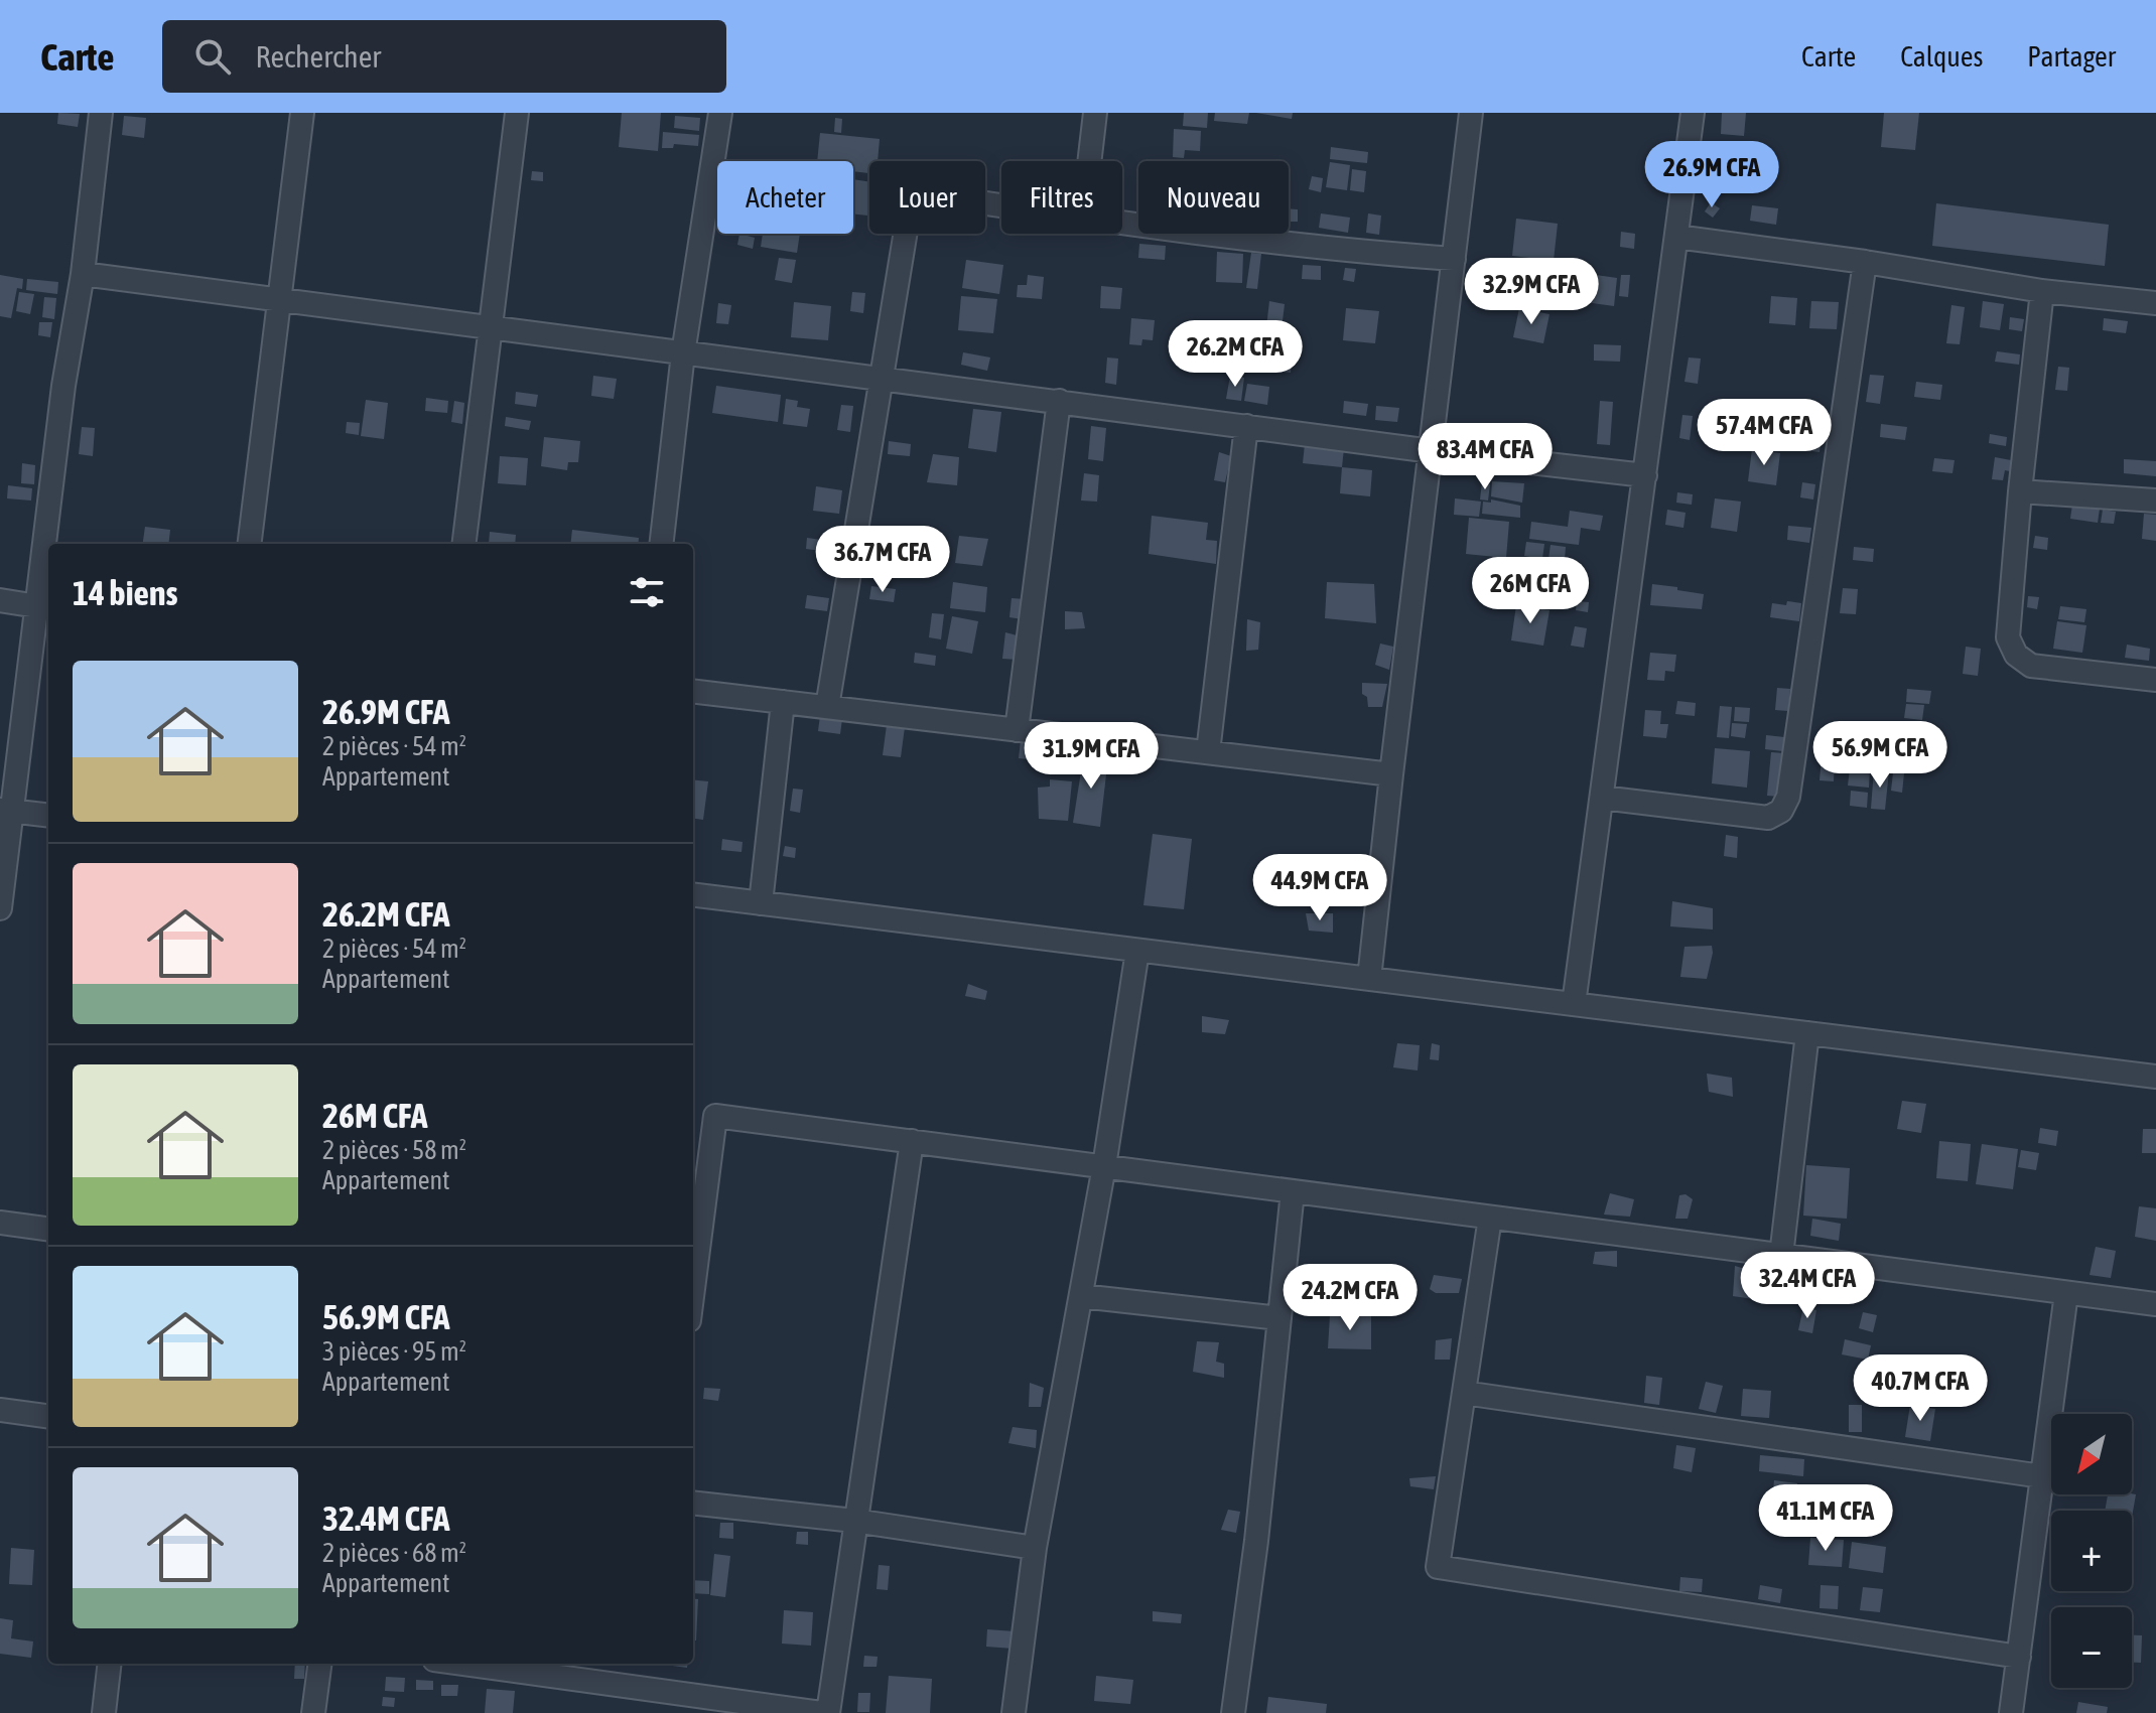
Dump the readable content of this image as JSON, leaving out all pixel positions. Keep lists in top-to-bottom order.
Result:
{
  "north": "bottom left",
  "page": {
    "header": "Carte",
    "search": "Rechercher",
    "nav": ["Carte", "Calques", "Partager"],
    "price": [
      "26.9M CFA",
      "32.9M CFA",
      "26.2M CFA",
      "57.4M CFA",
      "83.4M CFA",
      "36.7M CFA",
      "26M CFA",
      "56.9M CFA",
      "31.9M CFA",
      "44.9M CFA",
      "32.4M CFA",
      "24.2M CFA",
      "40.7M CFA",
      "41.1M CFA"
    ],
    "chip": [
      "Acheter",
      "Louer",
      "Filtres",
      "Nouveau"
    ],
    "heading": "14 biens",
    "list": [
      {
        "name": "26.9M CFA",
        "note": "2 pièces · 54 m² · Appartement"
      },
      {
        "name": "26.2M CFA",
        "note": "2 pièces · 54 m² · Appartement"
      },
      {
        "name": "26M CFA",
        "note": "2 pièces · 58 m² · Appartement"
      },
      {
        "name": "56.9M CFA",
        "note": "3 pièces · 95 m² · Appartement"
      },
      {
        "name": "32.4M CFA",
        "note": "2 pièces · 68 m² · Appartement"
      }
    ],
    "map_buttons": ["+", "−"]
  }
}
